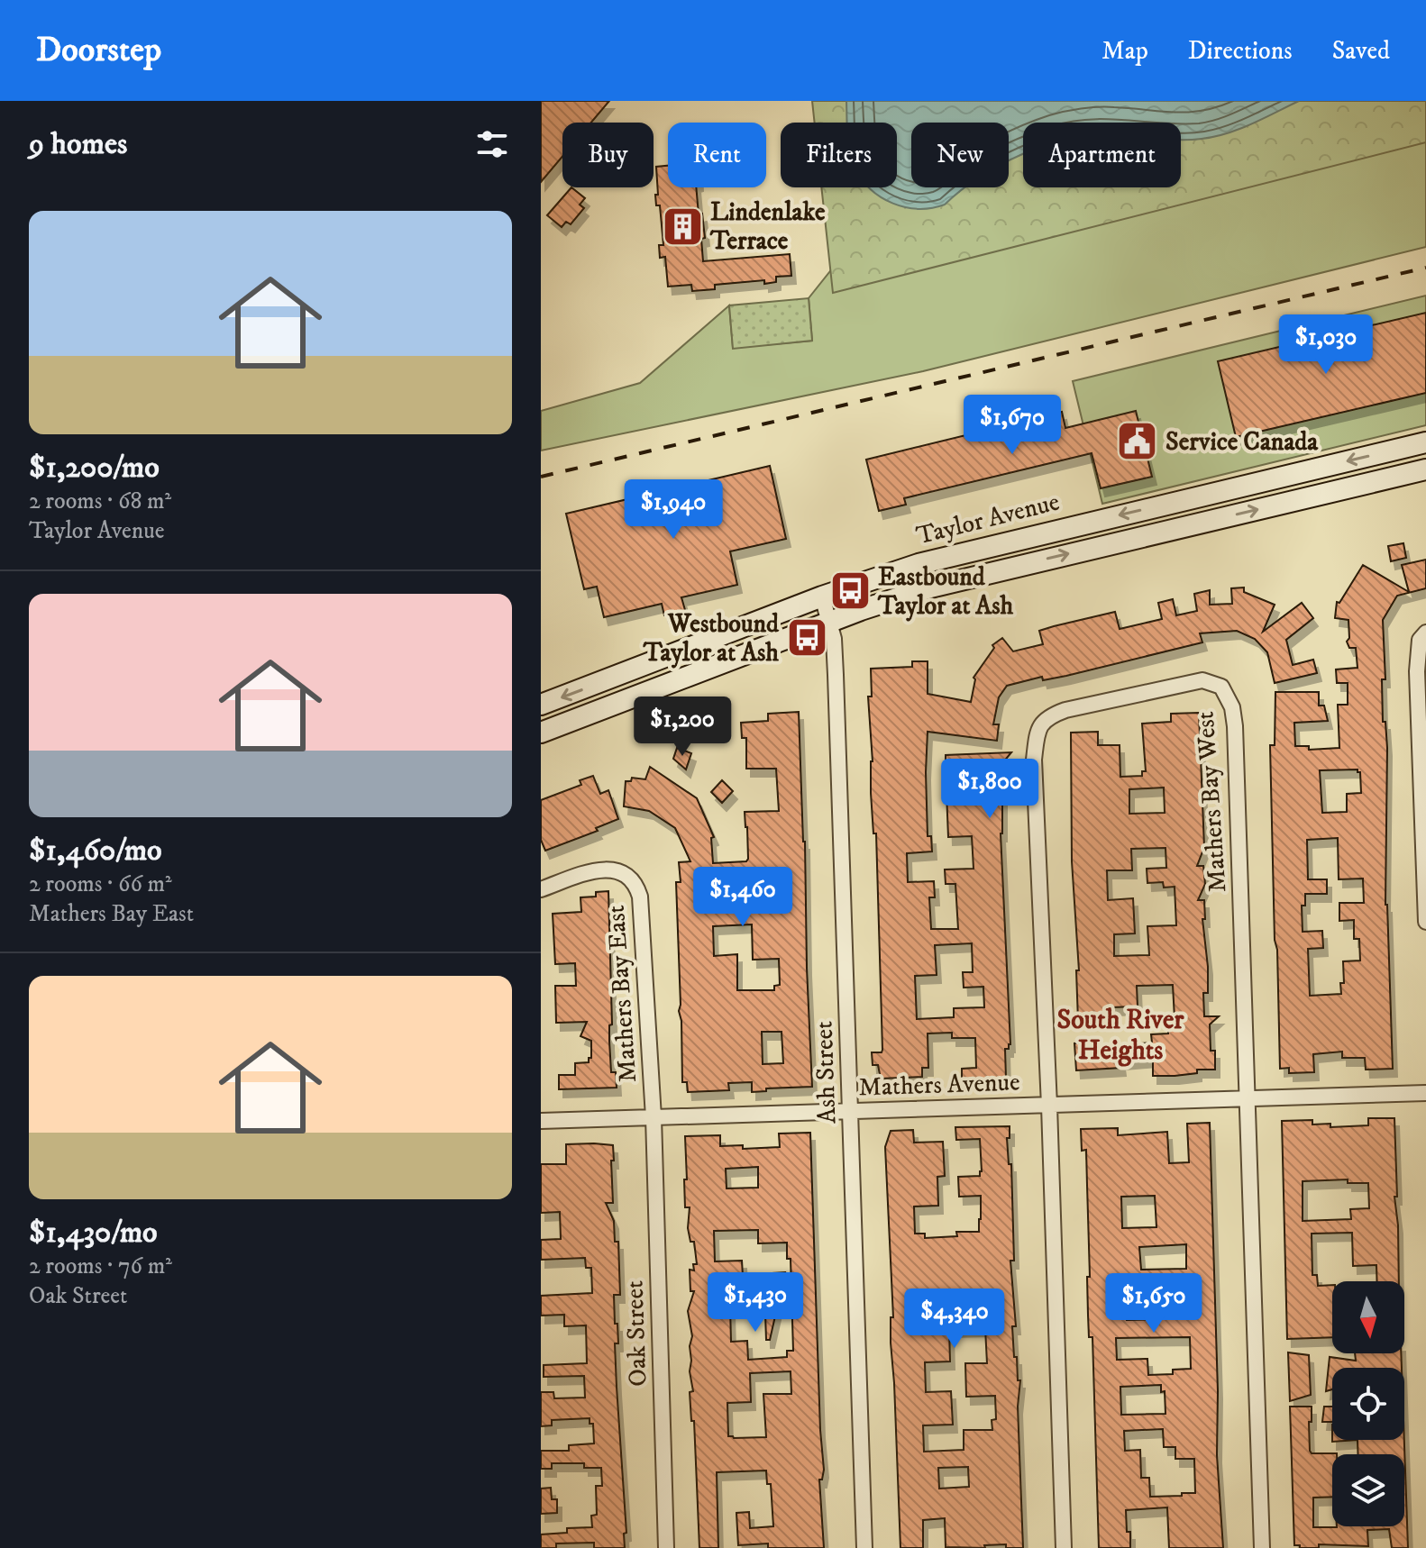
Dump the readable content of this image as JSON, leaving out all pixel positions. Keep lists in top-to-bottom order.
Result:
{
  "streets": {
    "main road": ["Taylor Avenue"],
    "street": [
      "Mathers Bay West",
      "Mathers Bay East",
      "Ash Street",
      "Mathers Avenue",
      "Oak Street"
    ]
  },
  "crossings": [
    ["Taylor Avenue", "Ash Street"],
    ["Mathers Bay West", "Mathers Avenue"],
    ["Mathers Bay East", "Mathers Avenue"],
    ["Mathers Bay East", "Oak Street"],
    ["Ash Street", "Mathers Avenue"],
    ["Mathers Avenue", "Oak Street"]
  ],
  "districts": ["South River Heights"],
  "places": {
    "building": ["Lindenlake Terrace"],
    "public building": ["Service Canada"],
    "bus stop": ["Eastbound Taylor at Ash", "Westbound Taylor at Ash"]
  },
  "north": "bottom",
  "page": {
    "header": "Doorstep",
    "nav": ["Map", "Directions", "Saved"],
    "heading": "9 homes",
    "chip": [
      "Buy",
      "Rent",
      "Filters",
      "New",
      "Apartment"
    ],
    "list": [
      {
        "name": "$1,200/mo",
        "note": "2 rooms · 68 m² · Taylor Avenue"
      },
      {
        "name": "$1,460/mo",
        "note": "2 rooms · 66 m² · Mathers Bay East"
      },
      {
        "name": "$1,430/mo",
        "note": "2 rooms · 76 m² · Oak Street"
      }
    ],
    "price": [
      "$1,030",
      "$1,670",
      "$1,940",
      "$1,200",
      "$1,800",
      "$1,460",
      "$1,430",
      "$1,650",
      "$4,340"
    ]
  }
}
